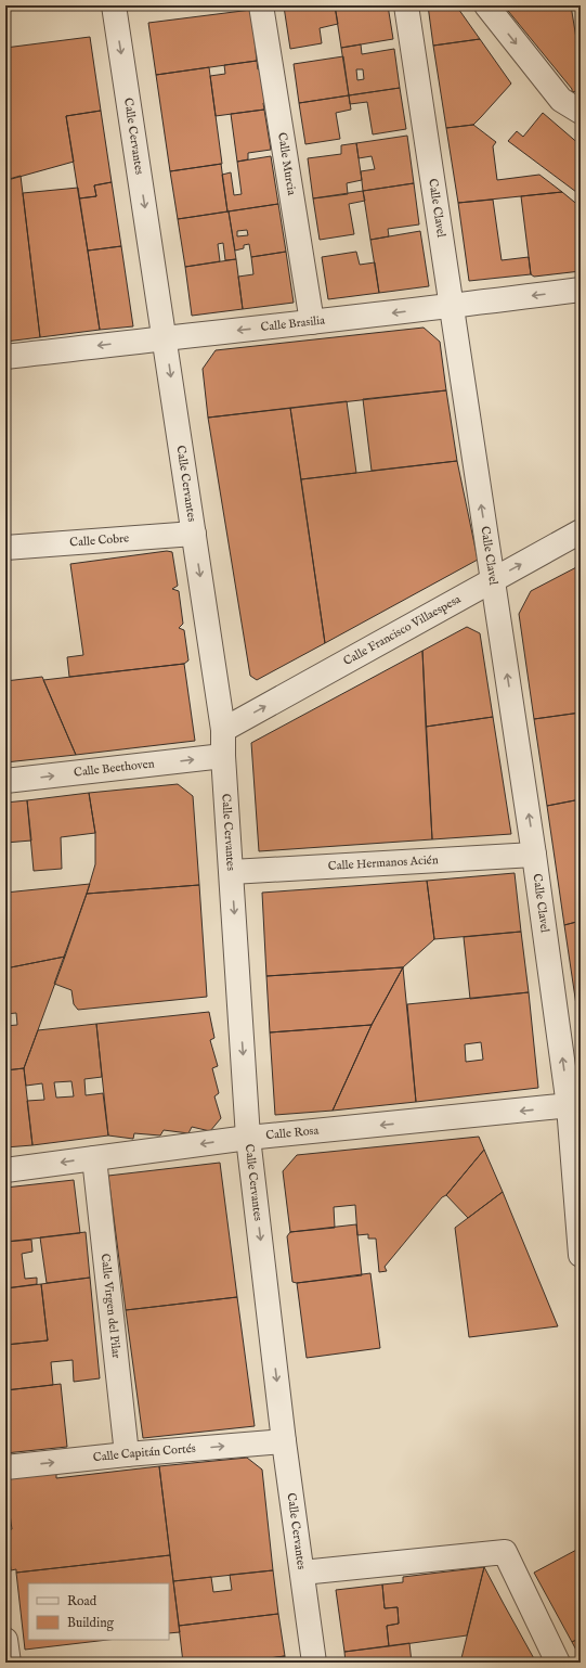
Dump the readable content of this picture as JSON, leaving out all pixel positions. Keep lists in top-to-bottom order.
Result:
{
  "streets": {
    "street": [
      "Calle Cervantes",
      "Calle Murcia",
      "Calle Clavel",
      "Calle Brasilia",
      "Calle Cobre",
      "Calle Francisco Villaespesa",
      "Calle Beethoven",
      "Calle Hermanos Acién",
      "Calle Rosa",
      "Calle Virgen del Pilar",
      "Calle Capitán Cortés"
    ]
  },
  "crossings": [
    ["Calle Cervantes", "Calle Brasilia"],
    ["Calle Cervantes", "Calle Cobre"],
    ["Calle Cervantes", "Calle Francisco Villaespesa"],
    ["Calle Cervantes", "Calle Beethoven"],
    ["Calle Cervantes", "Calle Hermanos Acién"],
    ["Calle Cervantes", "Calle Rosa"],
    ["Calle Cervantes", "Calle Capitán Cortés"],
    ["Calle Murcia", "Calle Brasilia"],
    ["Calle Clavel", "Calle Brasilia"],
    ["Calle Clavel", "Calle Francisco Villaespesa"],
    ["Calle Clavel", "Calle Hermanos Acién"],
    ["Calle Clavel", "Calle Rosa"],
    ["Calle Rosa", "Calle Virgen del Pilar"],
    ["Calle Virgen del Pilar", "Calle Capitán Cortés"]
  ],
  "one_way": [
    "Calle Cervantes",
    "Calle Clavel",
    "Calle Brasilia",
    "Calle Francisco Villaespesa",
    "Calle Beethoven",
    "Calle Rosa",
    "Calle Capitán Cortés"
  ],
  "legend": ["Road", "Building"]
}
